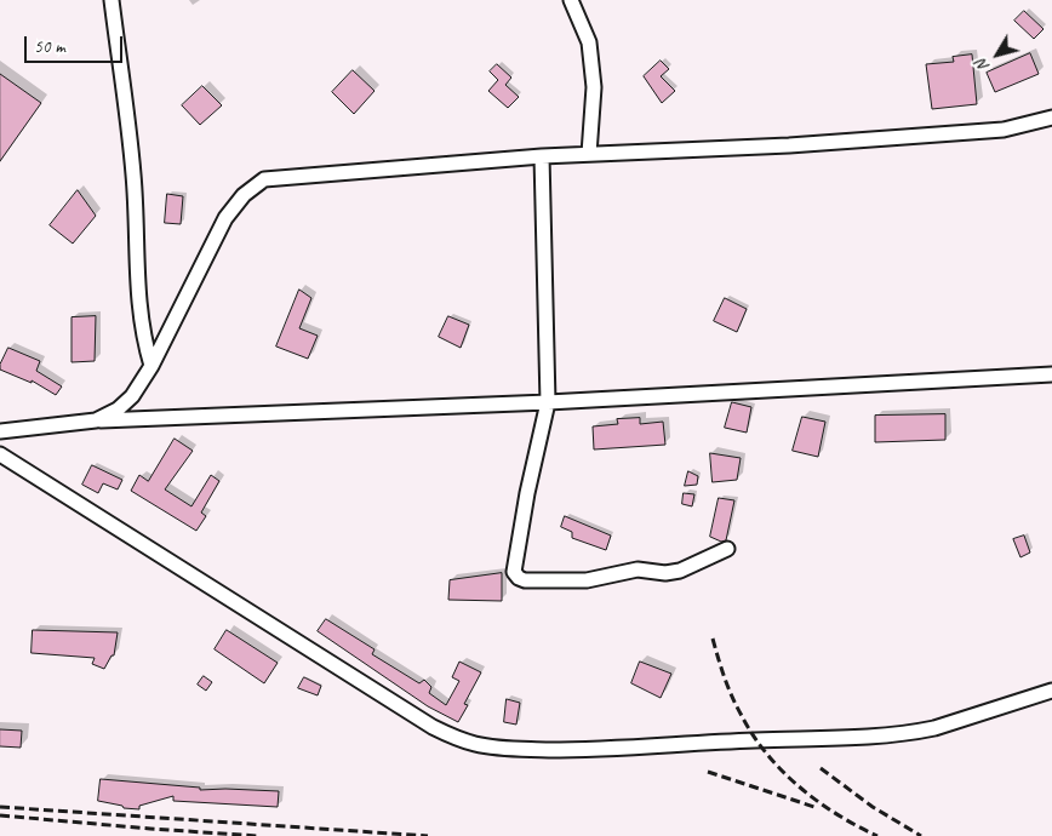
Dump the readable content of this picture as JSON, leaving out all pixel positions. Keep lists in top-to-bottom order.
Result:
{
  "scale_bar": "50 m",
  "north": "bottom left"
}
